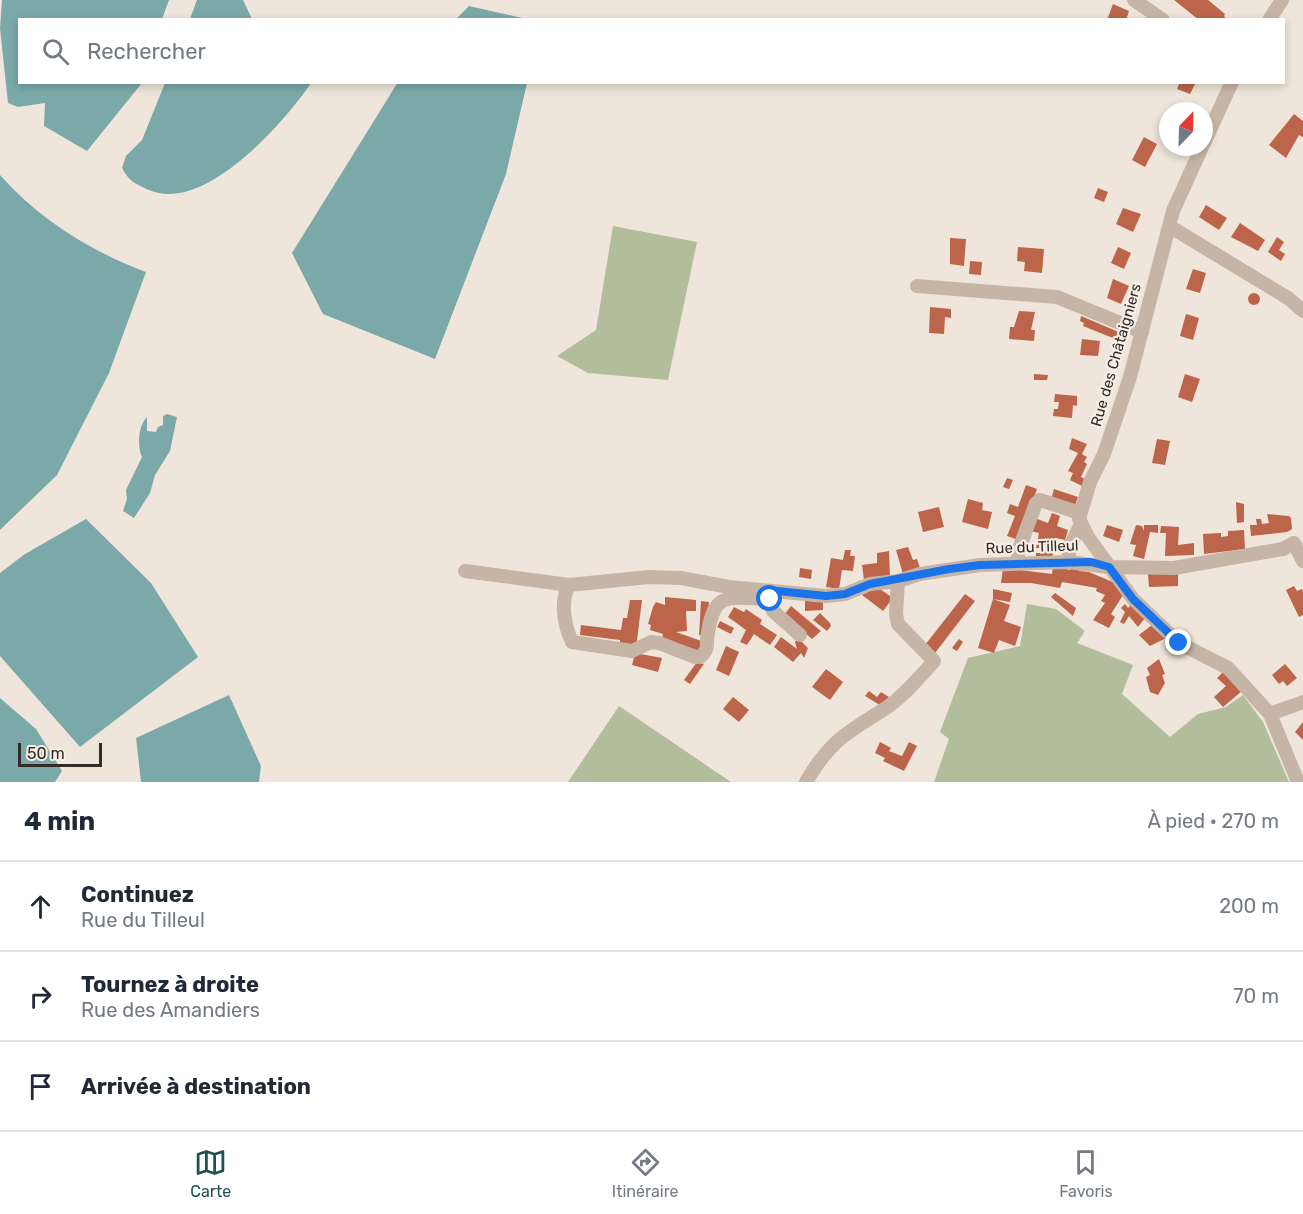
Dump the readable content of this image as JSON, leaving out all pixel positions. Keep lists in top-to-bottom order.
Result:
{
  "streets": {
    "street": ["Rue des Châtaigniers", "Rue du Tilleul"]
  },
  "crossings": [
    ["Rue des Châtaigniers", "Rue du Tilleul"]
  ],
  "scale_bar": "50 m",
  "north": "top right",
  "page": {
    "search": "Rechercher",
    "scale": "50 m",
    "heading": ["4 min", "À pied · 270 m"],
    "list": [
      ["Continuez", "Rue du Tilleul", "200 m"],
      ["Tournez à droite", "Rue des Amandiers", "70 m"],
      "Arrivée à destination"
    ],
    "nav": ["Carte", "Itinéraire", "Favoris"]
  }
}
